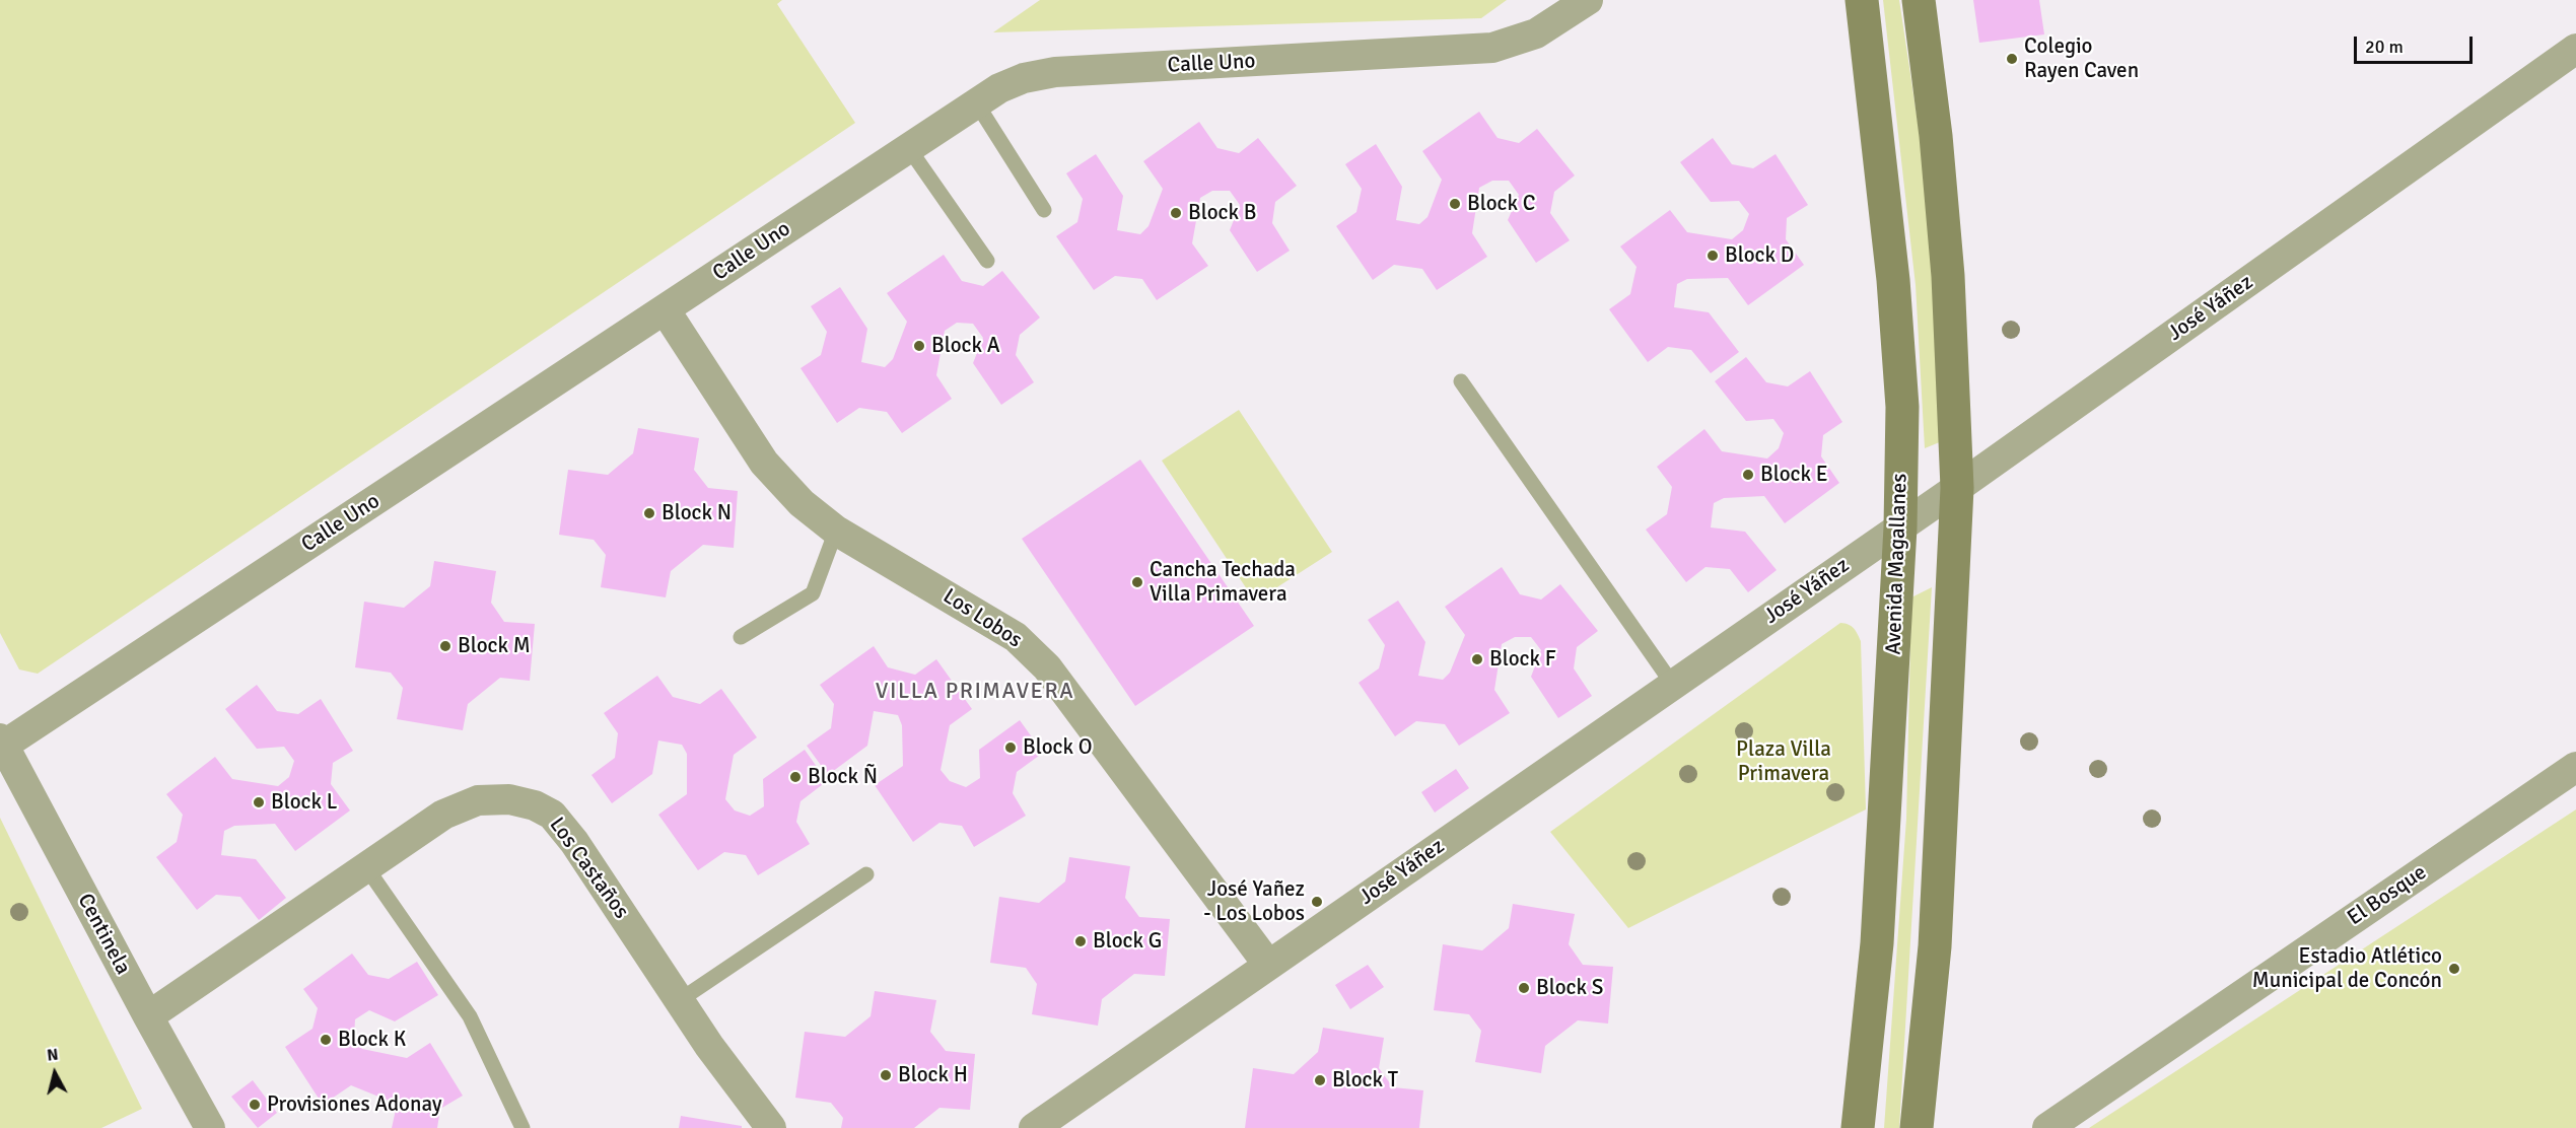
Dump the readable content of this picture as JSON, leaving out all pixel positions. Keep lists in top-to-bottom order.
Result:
{
  "streets": {
    "main road": ["Avenida Magallanes"],
    "street": [
      "Calle Uno",
      "José Yáñez",
      "Los Lobos",
      "Los Castaños",
      "El Bosque",
      "Centinela"
    ]
  },
  "crossings": [
    ["Calle Uno", "Los Lobos"],
    ["Calle Uno", "Centinela"],
    ["José Yáñez", "Avenida Magallanes"],
    ["José Yáñez", "Los Lobos"],
    ["Los Castaños", "Centinela"]
  ],
  "districts": ["VILLA PRIMAVERA"],
  "parks": ["Plaza Villa Primavera"],
  "places": [
    "Colegio Rayen Caven",
    "Block C",
    "Block B",
    "Block D",
    "Block A",
    "Block E",
    "Block N",
    "Cancha Techada Villa Primavera",
    "Block M",
    "Block F",
    "Block O",
    "Block Ñ",
    "Block L",
    "José Yañez - Los Lobos",
    "Block G",
    "Estadio Atlético Municipal de Concón",
    "Block S",
    "Block K",
    "Block H",
    "Block T",
    "Provisiones Adonay"
  ],
  "scale_bar": "20 m",
  "north": "top"
}
